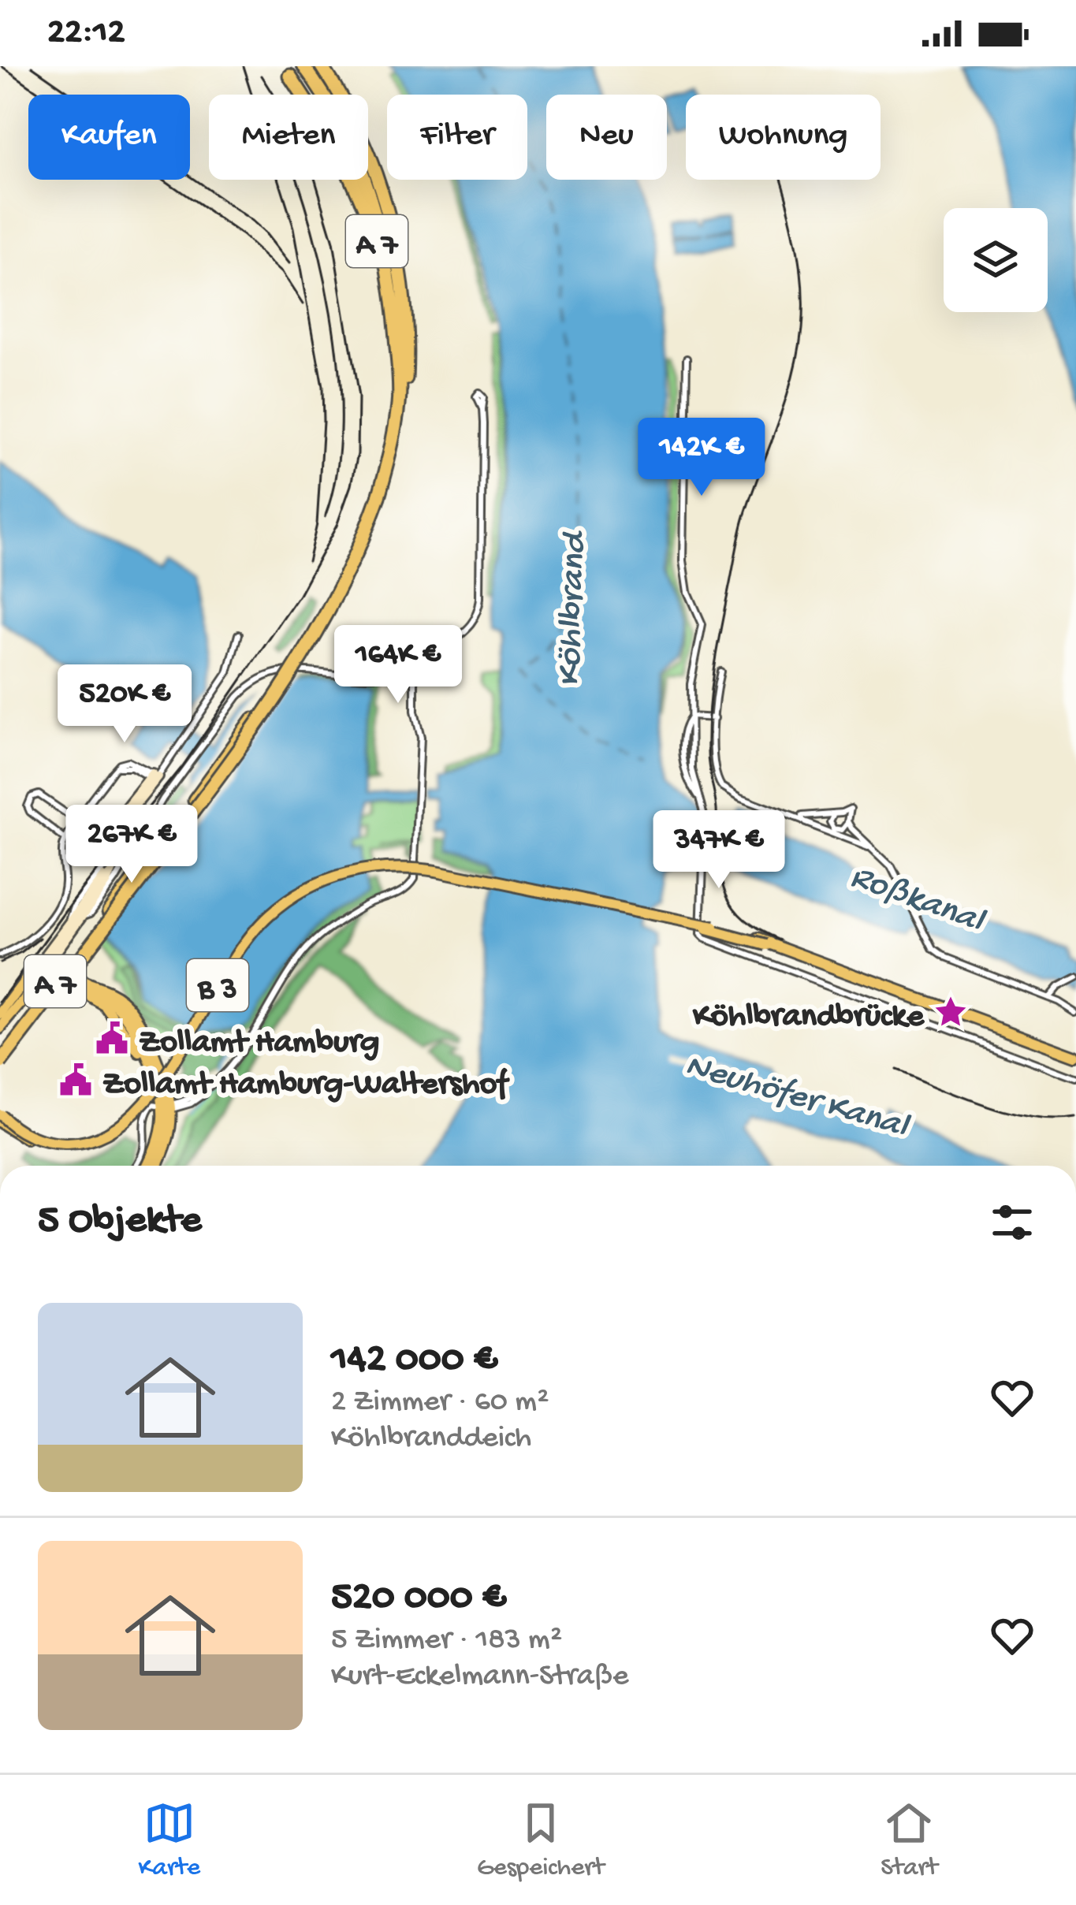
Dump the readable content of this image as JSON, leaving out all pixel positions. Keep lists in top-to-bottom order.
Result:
{
  "streets": {
    "highway": ["A 7"],
    "main road": ["B 3"]
  },
  "water": ["Köhlbrand", "Roßkanal", "Neuhöfer Kanal"],
  "places": {
    "place": ["Köhlbrandbrücke"],
    "public building": ["Zollamt Hamburg", "Zollamt Hamburg-Waltershof"]
  },
  "page": {
    "status": "22:12",
    "chip": [
      "Kaufen",
      "Mieten",
      "Filter",
      "Neu",
      "Wohnung"
    ],
    "price": [
      "142K €",
      "164K €",
      "520K €",
      "267K €",
      "347K €"
    ],
    "heading": "5 Objekte",
    "list": [
      {
        "name": "142 000 €",
        "note": "2 Zimmer · 60 m² · Köhlbranddeich"
      },
      {
        "name": "520 000 €",
        "note": "5 Zimmer · 183 m² · Kurt-Eckelmann-Straße"
      }
    ],
    "tabs": ["Karte", "Gespeichert", "Start"]
  }
}
